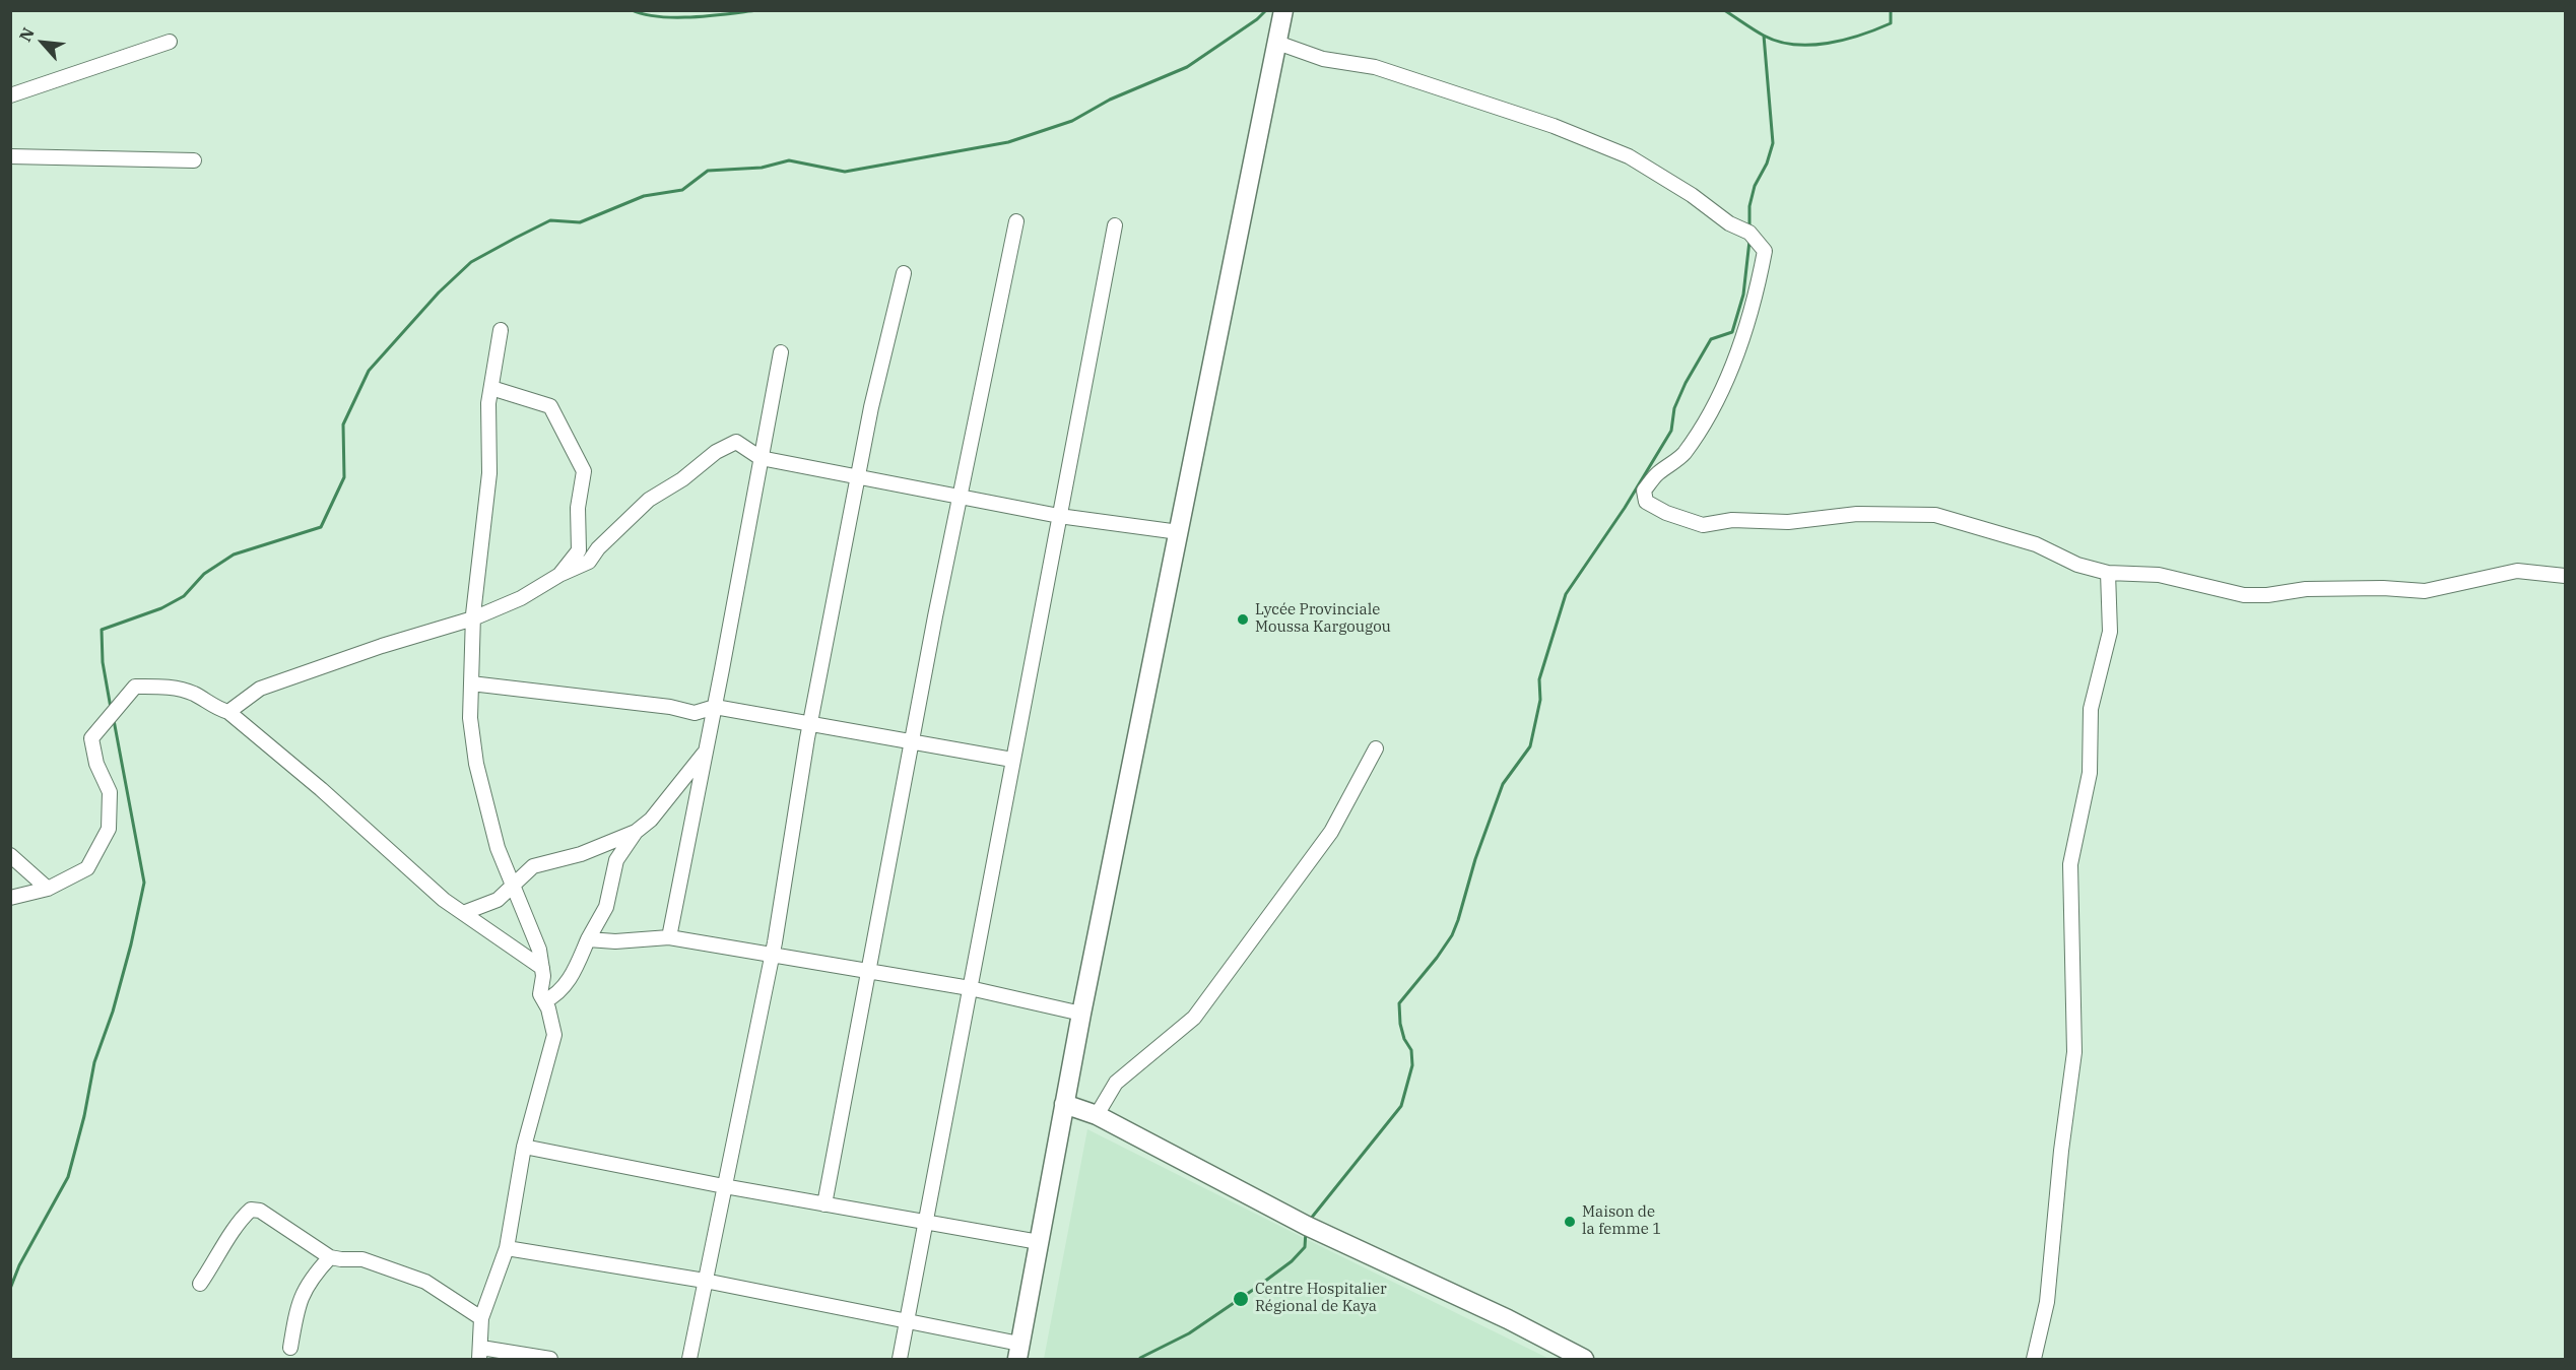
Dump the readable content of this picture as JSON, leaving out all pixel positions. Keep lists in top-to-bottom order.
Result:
{
  "places": ["Lycée Provinciale Moussa Kargougou", "Maison de la femme 1", "Centre Hospitalier Régional de Kaya"],
  "north": "top left"
}
